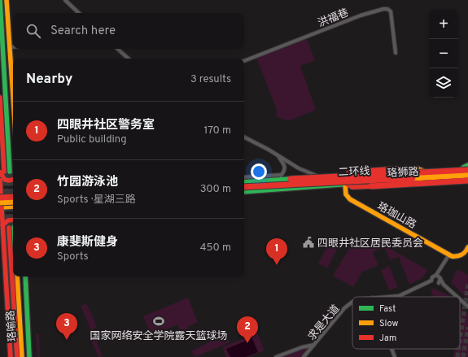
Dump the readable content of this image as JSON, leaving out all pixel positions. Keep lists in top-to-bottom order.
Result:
{
  "streets": {
    "main road": [
      "二环线",
      "珞狮路",
      "珞珈山路",
      "珞喻路"
    ],
    "street": ["洪福巷", "求是大道"]
  },
  "crossings": [
    ["二环线", "珞狮路"],
    ["珞狮路", "珞珈山路"]
  ],
  "places": {
    "public building": ["四眼井社区居民委员会"],
    "sports": ["国家网络安全学院露天篮球场"]
  },
  "legend": ["Fast", "Slow", "Jam"],
  "page": {
    "map_buttons": ["+", "−"],
    "search": "Search here",
    "heading": ["Nearby", "3 results"],
    "list": [
      {
        "mark": "1",
        "name": "四眼井社区警务室",
        "note": "Public building",
        "value": "170 m"
      },
      {
        "mark": "2",
        "name": "竹园游泳池",
        "note": "Sports · 星湖三路",
        "value": "300 m"
      },
      {
        "mark": "3",
        "name": "康斐斯健身",
        "note": "Sports",
        "value": "450 m"
      }
    ],
    "pins": ["1", "3", "2"]
  }
}
